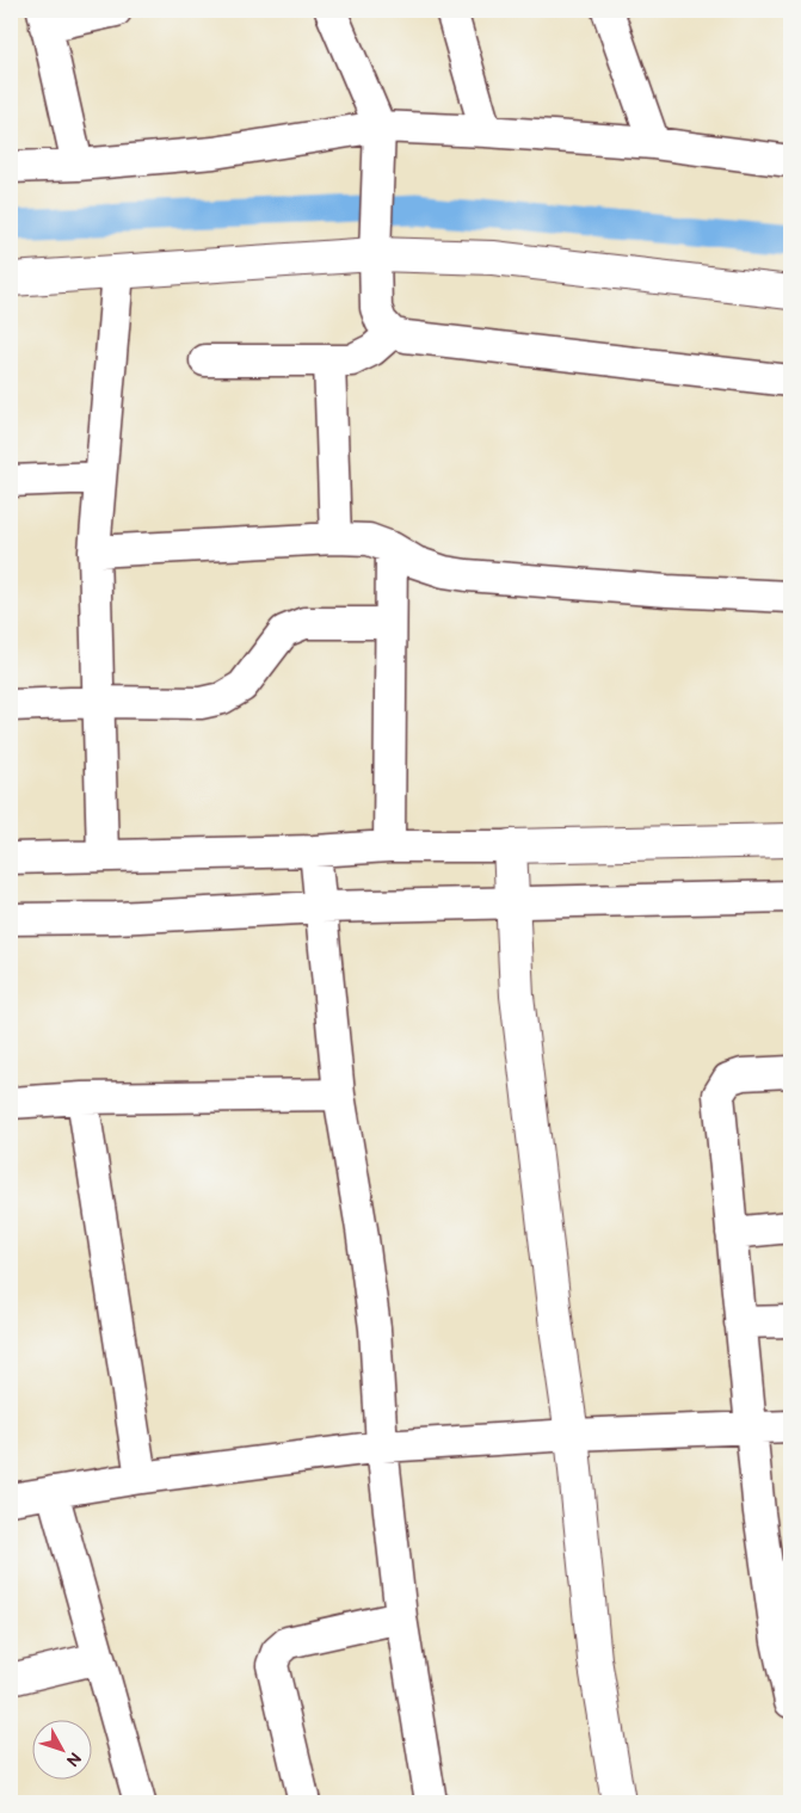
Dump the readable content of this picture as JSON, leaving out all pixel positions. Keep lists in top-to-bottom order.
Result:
{
  "north": "bottom right"
}
